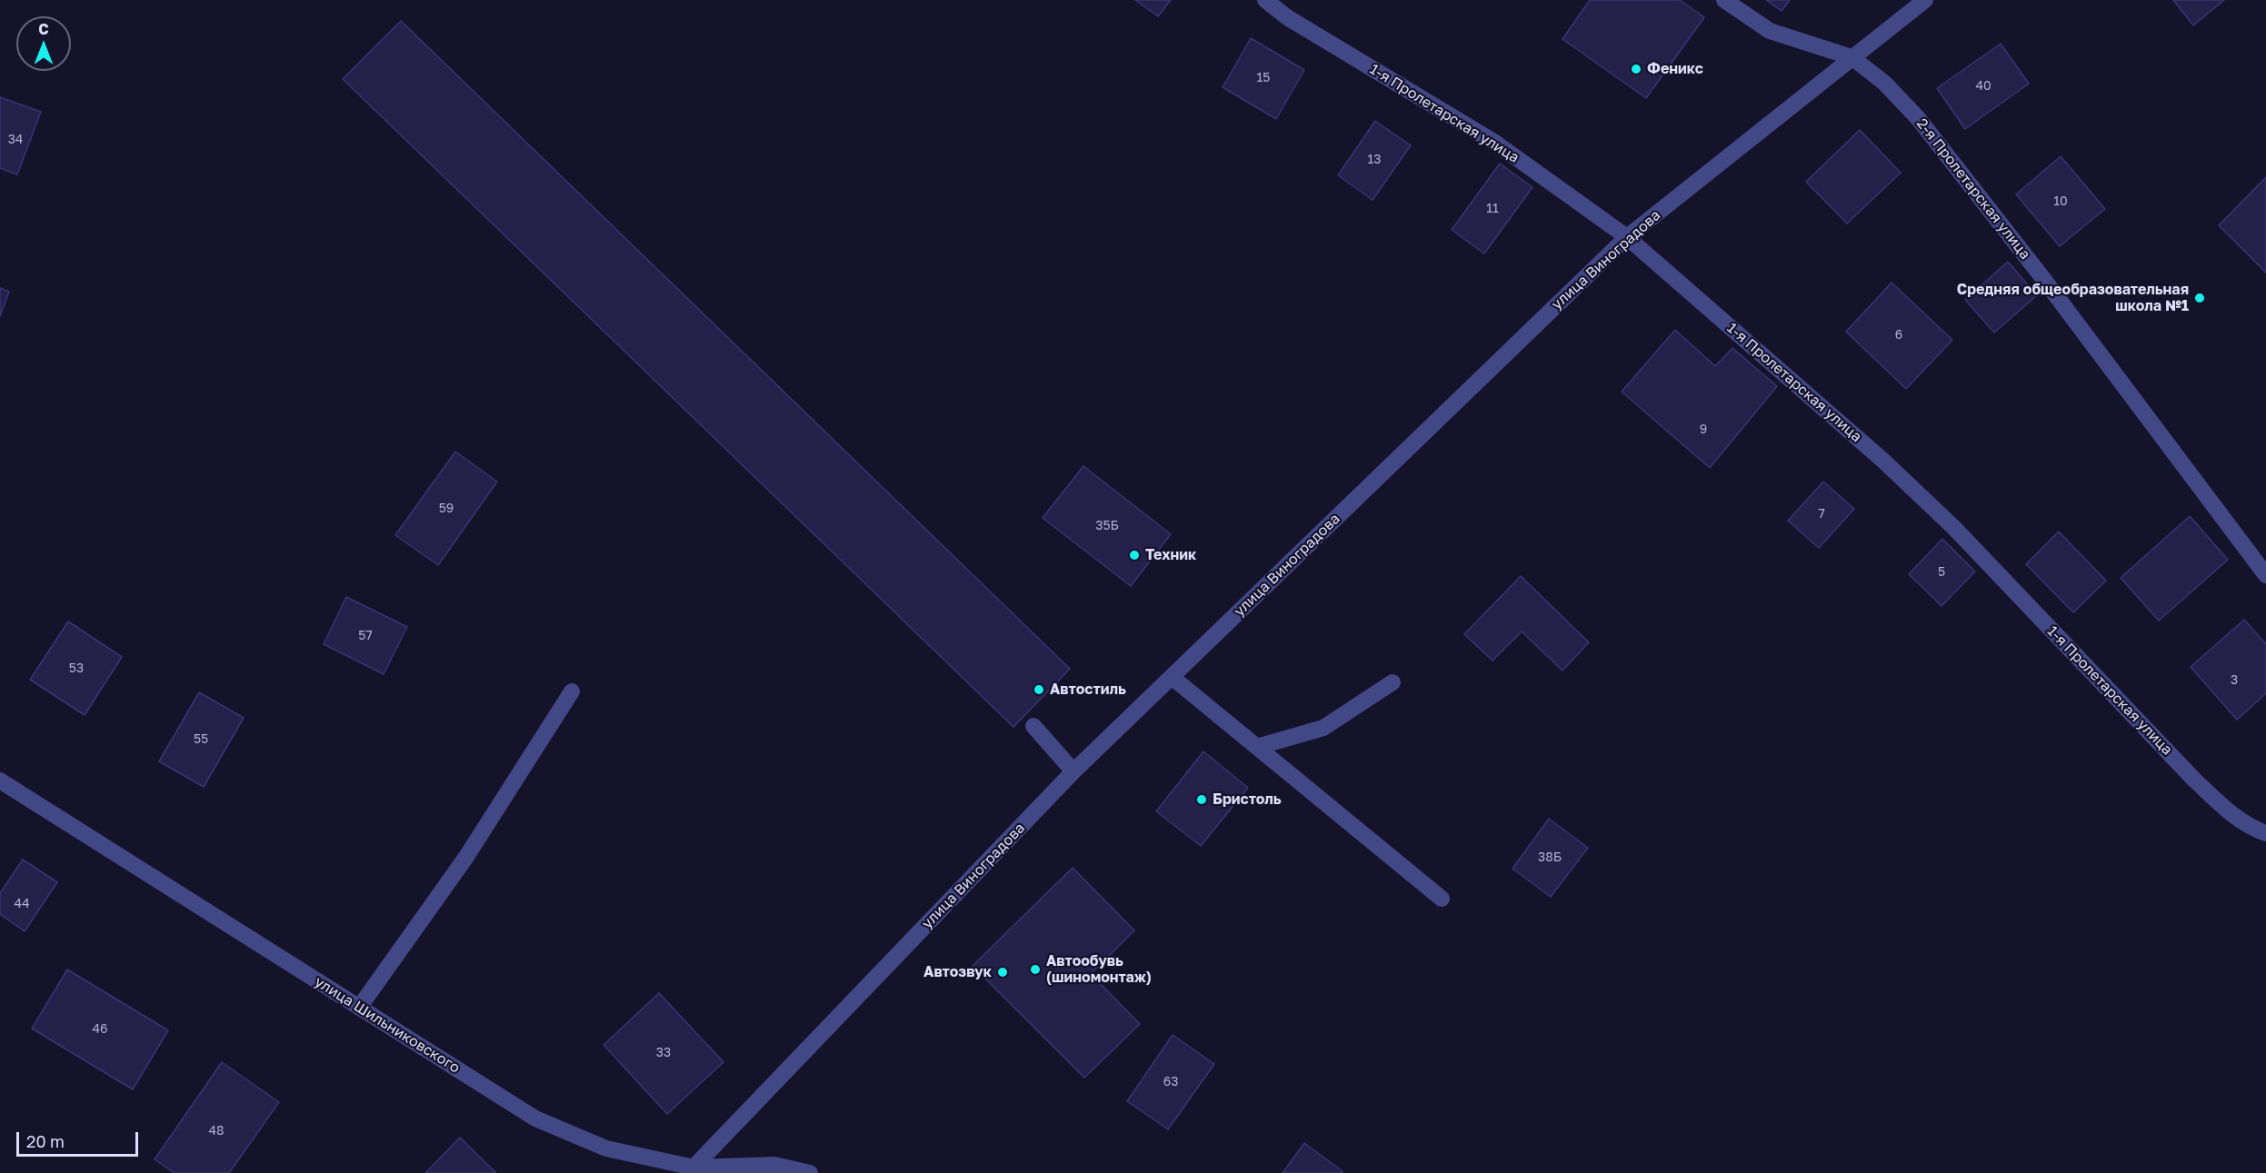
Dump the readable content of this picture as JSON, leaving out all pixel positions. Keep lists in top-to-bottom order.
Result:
{
  "streets": {
    "street": [
      "1-я Пролетарская улица",
      "2-я Пролетарская улица",
      "улица Виноградова",
      "улица Шильниковского"
    ]
  },
  "crossings": [
    ["1-я Пролетарская улица", "улица Виноградова"],
    ["2-я Пролетарская улица", "улица Виноградова"],
    ["улица Виноградова", "улица Шильниковского"]
  ],
  "places": [
    "Феникс",
    "Средняя общеобразовательная школа №1",
    "Техник",
    "Автостиль",
    "Бристоль",
    "Автообувь (шиномонтаж)",
    "Автозвук"
  ],
  "house_numbers": [
    "15",
    "40",
    "34",
    "13",
    "10",
    "11",
    "6",
    "9",
    "59",
    "7",
    "35Б",
    "5",
    "57",
    "53",
    "3",
    "55",
    "38Б",
    "44",
    "46",
    "33",
    "63",
    "48"
  ],
  "scale_bar": "20 m",
  "north": "top"
}
